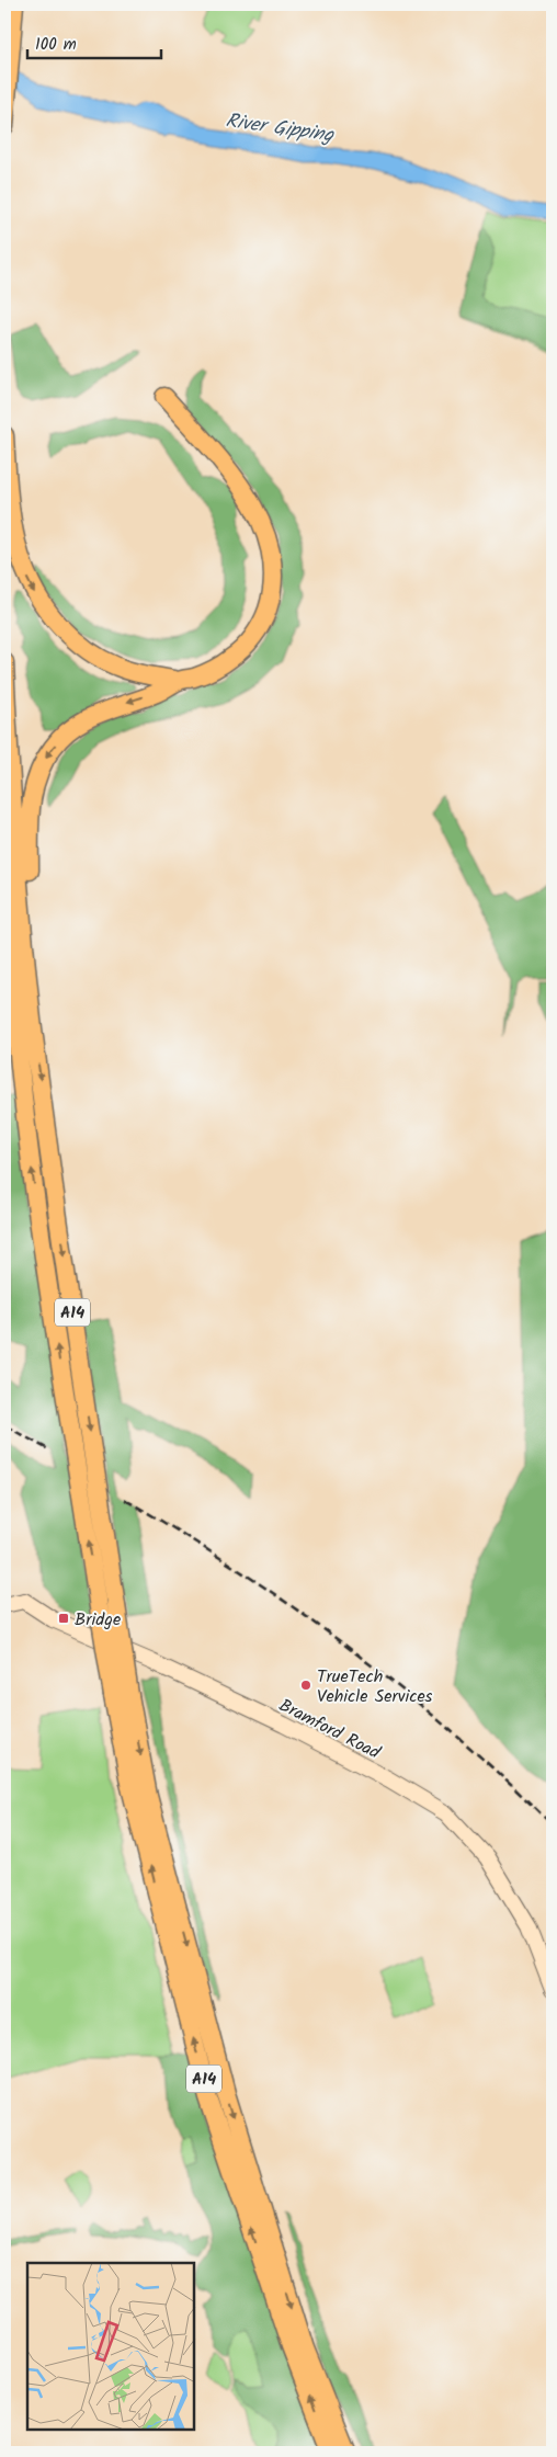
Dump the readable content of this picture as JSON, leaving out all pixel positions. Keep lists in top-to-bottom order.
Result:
{
  "streets": {
    "highway": ["A14"],
    "main road": ["Bramford Road"]
  },
  "water": ["River Gipping"],
  "places": {
    "transit": ["Bridge"],
    "other": ["TrueTech Vehicle Services"]
  },
  "scale_bar": "100 m"
}
